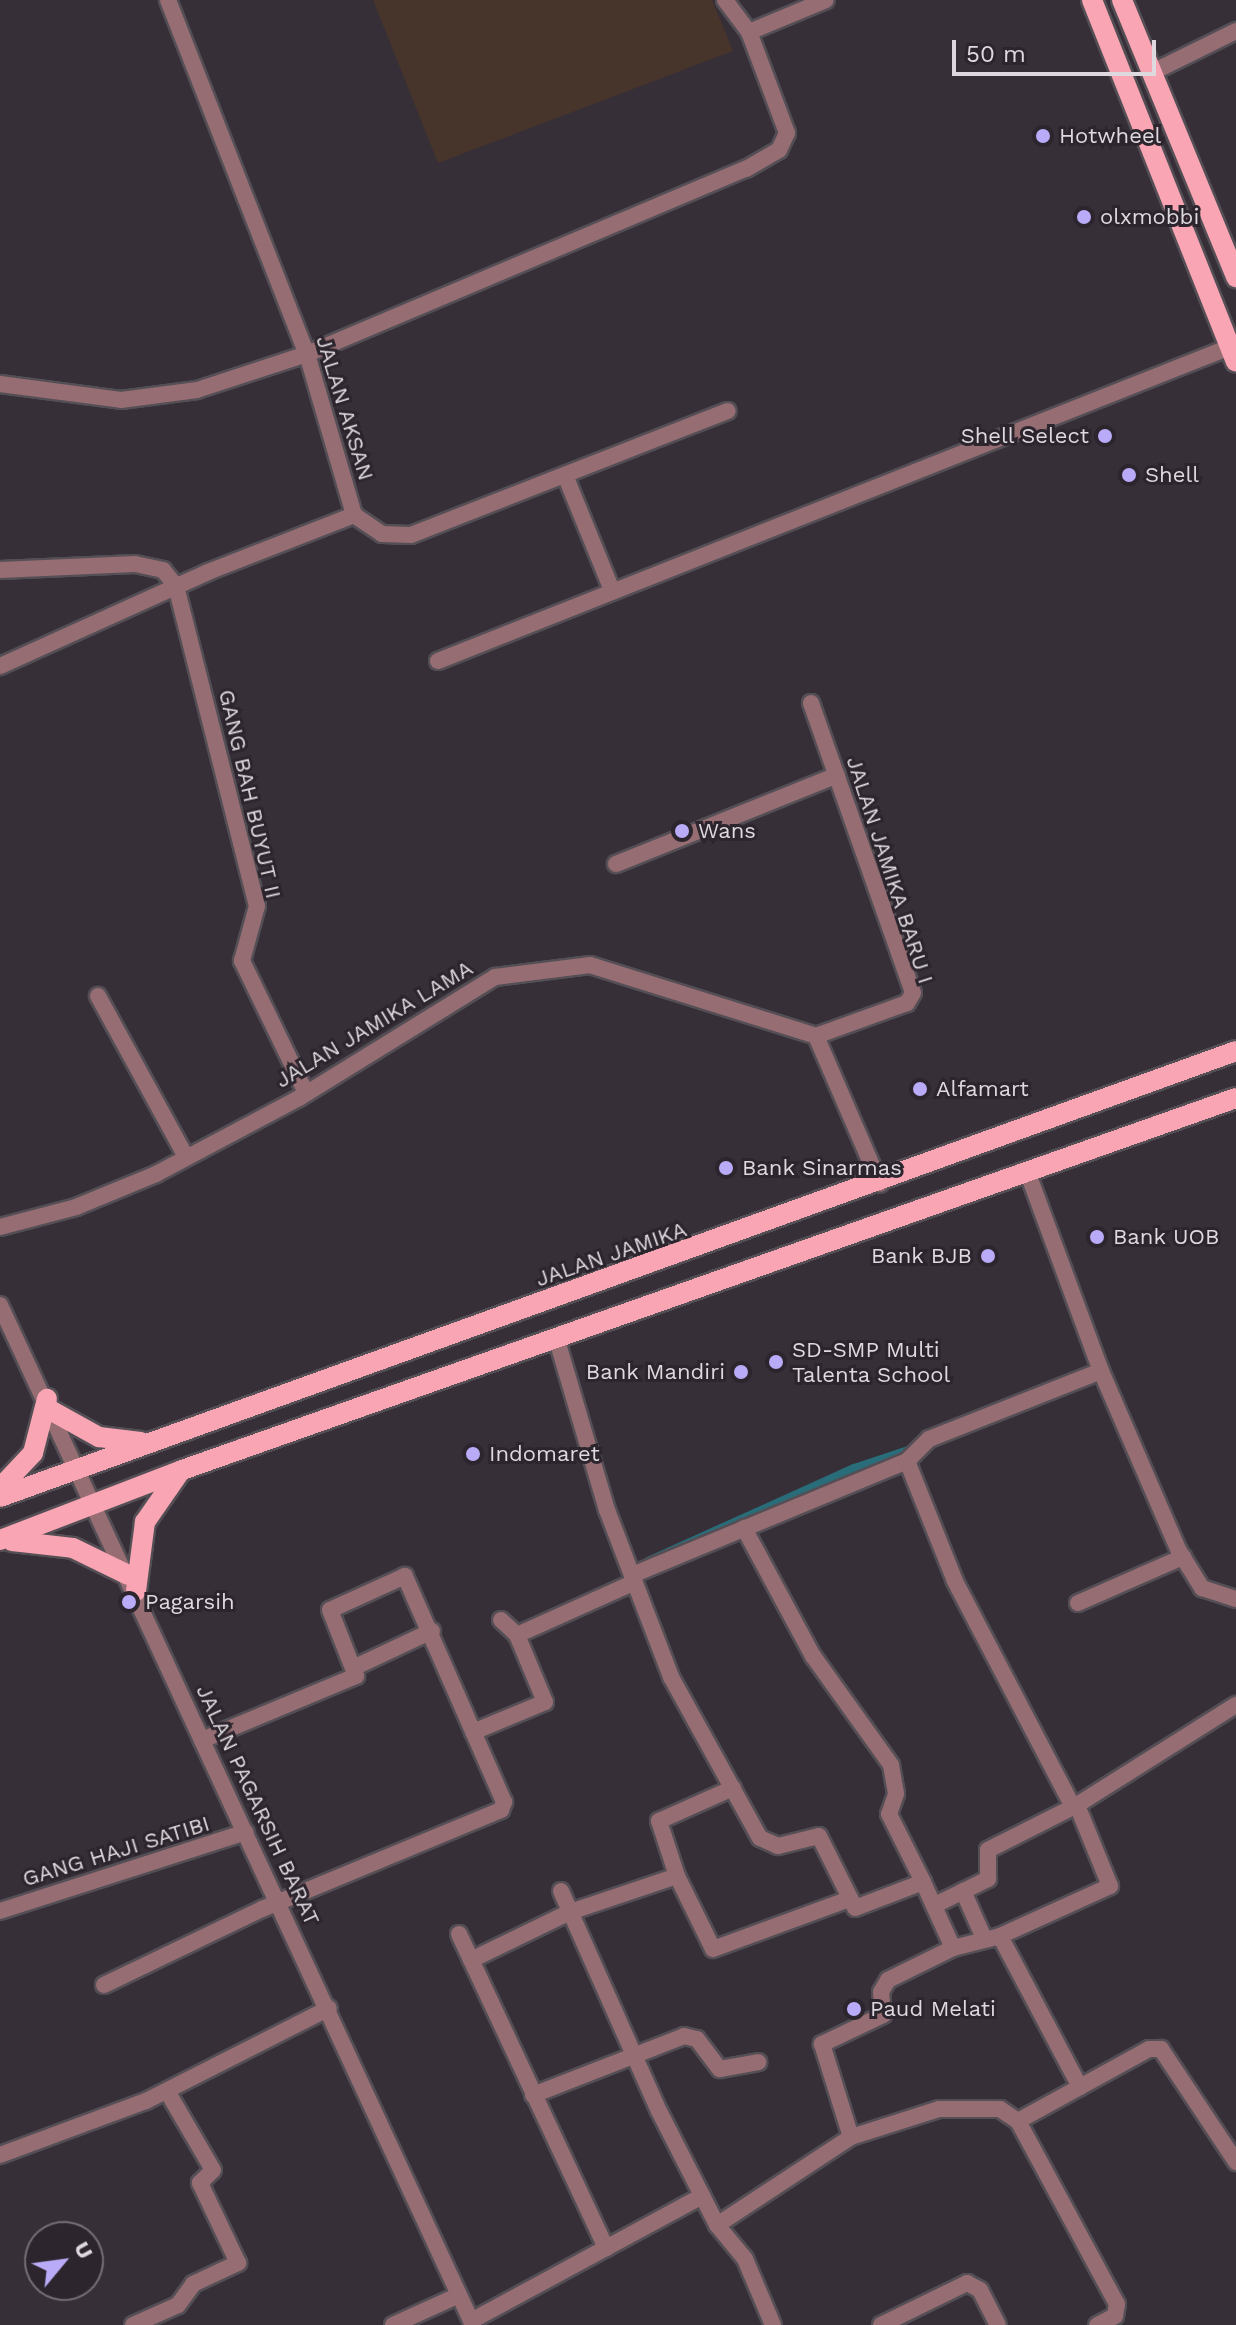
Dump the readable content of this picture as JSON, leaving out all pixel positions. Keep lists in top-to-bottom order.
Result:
{
  "streets": {
    "main road": ["JALAN JAMIKA"],
    "street": [
      "JALAN AKSAN",
      "GANG BAH BUYUT II",
      "JALAN JAMIKA BARU I",
      "JALAN JAMIKA LAMA",
      "JALAN PAGARSIH BARAT",
      "GANG HAJI SATIBI"
    ]
  },
  "crossings": [
    ["JALAN AKSAN", "GANG BAH BUYUT II"],
    ["GANG BAH BUYUT II", "JALAN JAMIKA LAMA"],
    ["JALAN JAMIKA BARU I", "JALAN JAMIKA LAMA"],
    ["JALAN JAMIKA", "JALAN PAGARSIH BARAT"],
    ["JALAN PAGARSIH BARAT", "GANG HAJI SATIBI"]
  ],
  "places": [
    "Hotwheel",
    "olxmobbi",
    "Shell Select",
    "Shell",
    "Wans",
    "Alfamart",
    "Bank Sinarmas",
    "Bank UOB",
    "Bank BJB",
    "SD-SMP Multi Talenta School",
    "Bank Mandiri",
    "Indomaret",
    "Pagarsih",
    "Paud Melati"
  ],
  "scale_bar": "50 m",
  "north": "top right"
}
